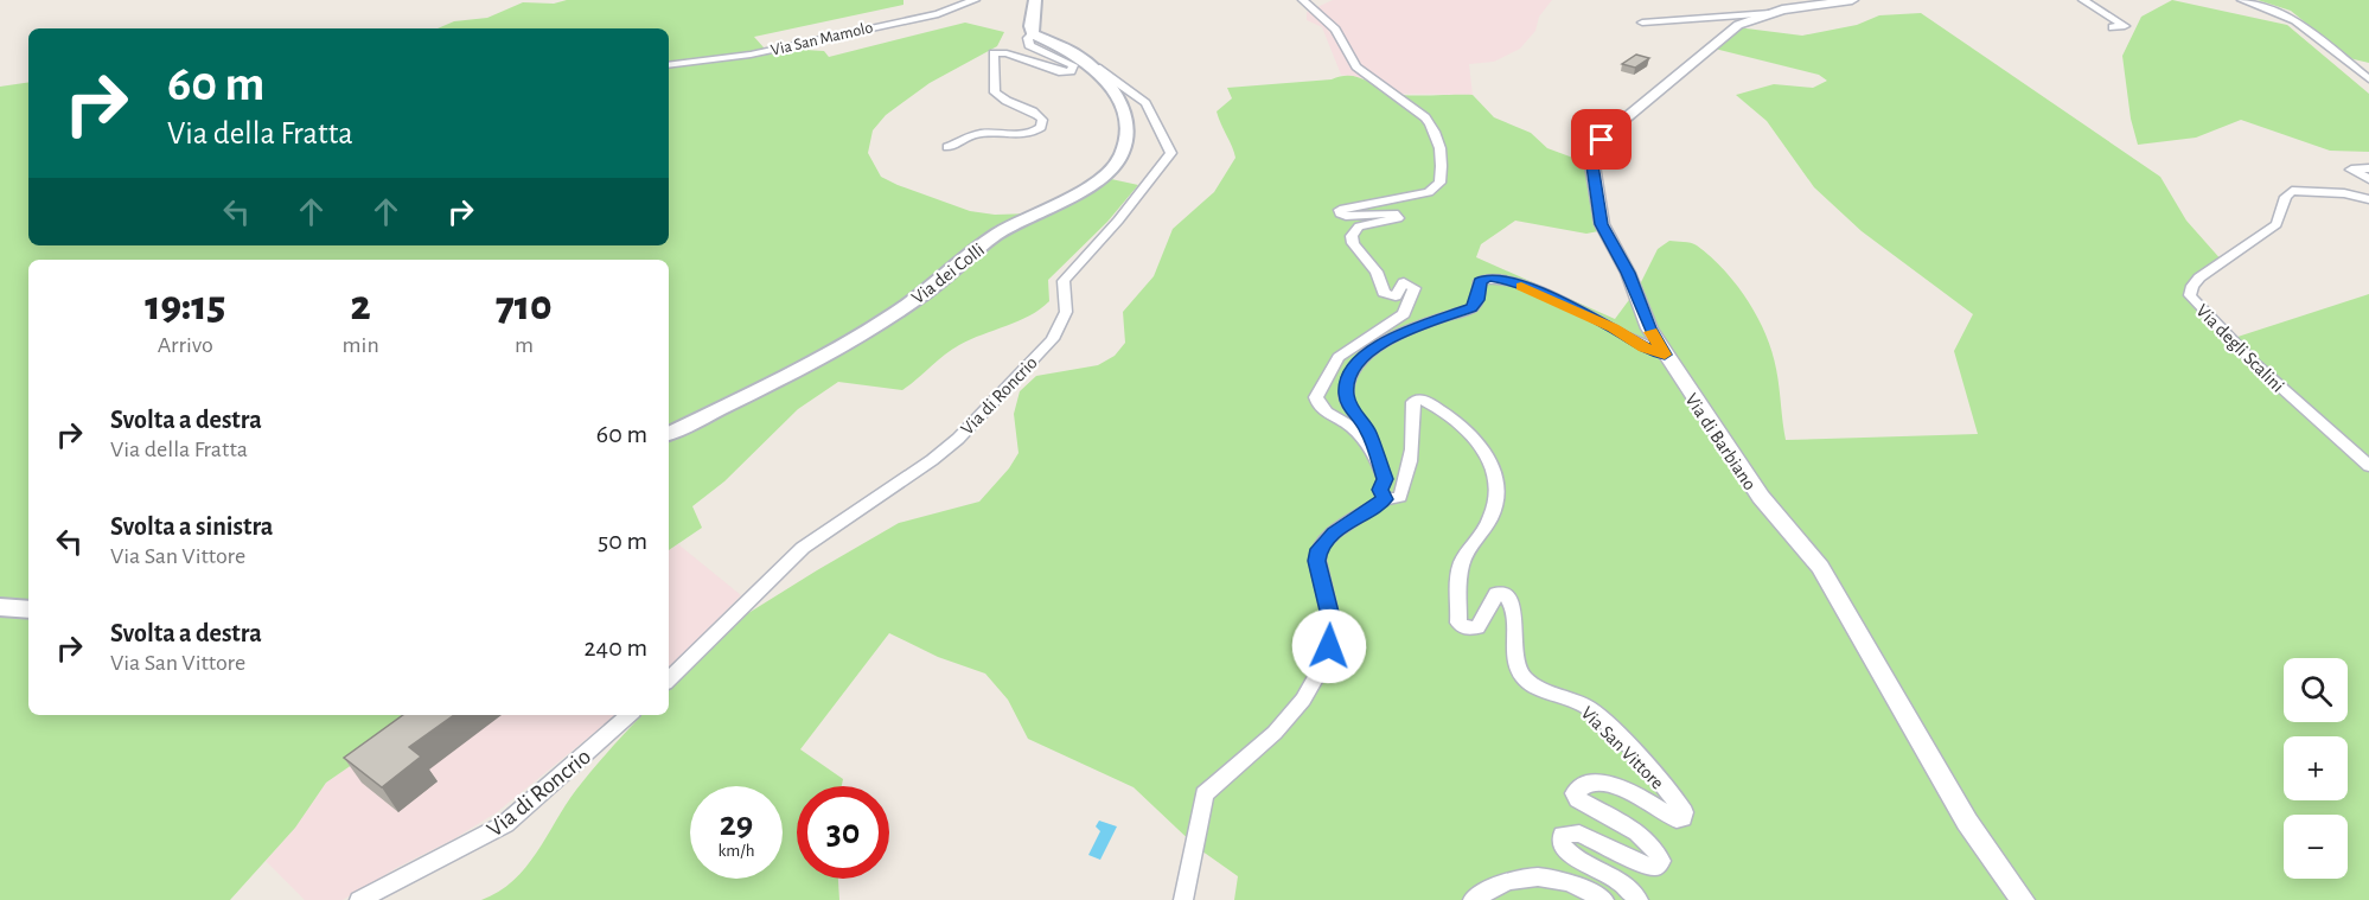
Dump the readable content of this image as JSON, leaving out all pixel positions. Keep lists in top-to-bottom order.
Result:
{
  "streets": {
    "main road": ["Via dei Colli"],
    "street": [
      "Via San Mamolo",
      "Via degli Scalini",
      "Via di Roncrio",
      "Via di Barbiano",
      "Via San Vittore"
    ]
  },
  "crossings": [
    ["Via dei Colli", "Via di Roncrio"]
  ],
  "page": {
    "turn": ["60 m", "Via della Fratta"],
    "eta": [
      "19:15",
      "Arrivo",
      "2",
      "min",
      "710",
      "m"
    ],
    "list": [
      {
        "name": "Svolta a destra",
        "note": "Via della Fratta",
        "value": "60 m"
      },
      {
        "name": "Svolta a sinistra",
        "note": "Via San Vittore",
        "value": "50 m"
      },
      {
        "name": "Svolta a destra",
        "note": "Via San Vittore",
        "value": "240 m"
      }
    ],
    "map_buttons": ["+", "−"],
    "speed": "29 km/h",
    "limit": "30"
  }
}
